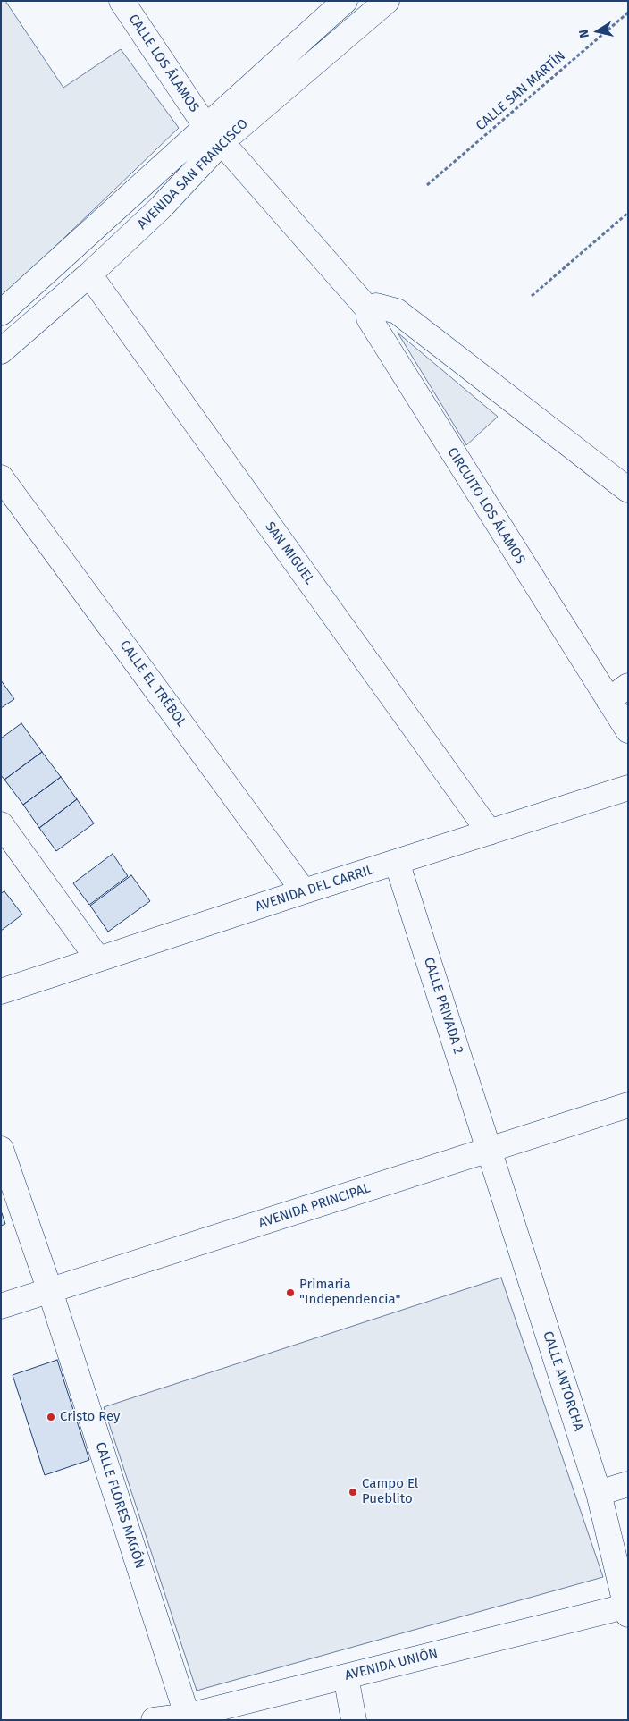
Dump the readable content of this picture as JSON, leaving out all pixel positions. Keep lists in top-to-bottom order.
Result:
{
  "streets": {
    "street": [
      "CALLE LOS ÁLAMOS",
      "AVENIDA SAN FRANCISCO",
      "CIRCUITO LOS ÁLAMOS",
      "SAN MIGUEL",
      "CALLE EL TRÉBOL",
      "AVENIDA DEL CARRIL",
      "CALLE PRIVADA 2",
      "AVENIDA PRINCIPAL",
      "CALLE ANTORCHA",
      "CALLE FLORES MAGÓN",
      "AVENIDA UNIÓN"
    ],
    "path": ["CALLE SAN MARTÍN"]
  },
  "crossings": [
    ["CALLE LOS ÁLAMOS", "AVENIDA SAN FRANCISCO"],
    ["CALLE LOS ÁLAMOS", "CIRCUITO LOS ÁLAMOS"],
    ["AVENIDA SAN FRANCISCO", "CIRCUITO LOS ÁLAMOS"],
    ["AVENIDA SAN FRANCISCO", "SAN MIGUEL"],
    ["SAN MIGUEL", "AVENIDA DEL CARRIL"],
    ["CALLE EL TRÉBOL", "AVENIDA DEL CARRIL"],
    ["AVENIDA DEL CARRIL", "CALLE PRIVADA 2"],
    ["CALLE PRIVADA 2", "AVENIDA PRINCIPAL"],
    ["CALLE PRIVADA 2", "CALLE ANTORCHA"],
    ["AVENIDA PRINCIPAL", "CALLE ANTORCHA"],
    ["AVENIDA PRINCIPAL", "CALLE FLORES MAGÓN"],
    ["CALLE ANTORCHA", "AVENIDA UNIÓN"],
    ["CALLE FLORES MAGÓN", "AVENIDA UNIÓN"]
  ],
  "places": ["Primaria \"Independencia\"", "Cristo Rey", "Campo El Pueblito"],
  "north": "left"
}
